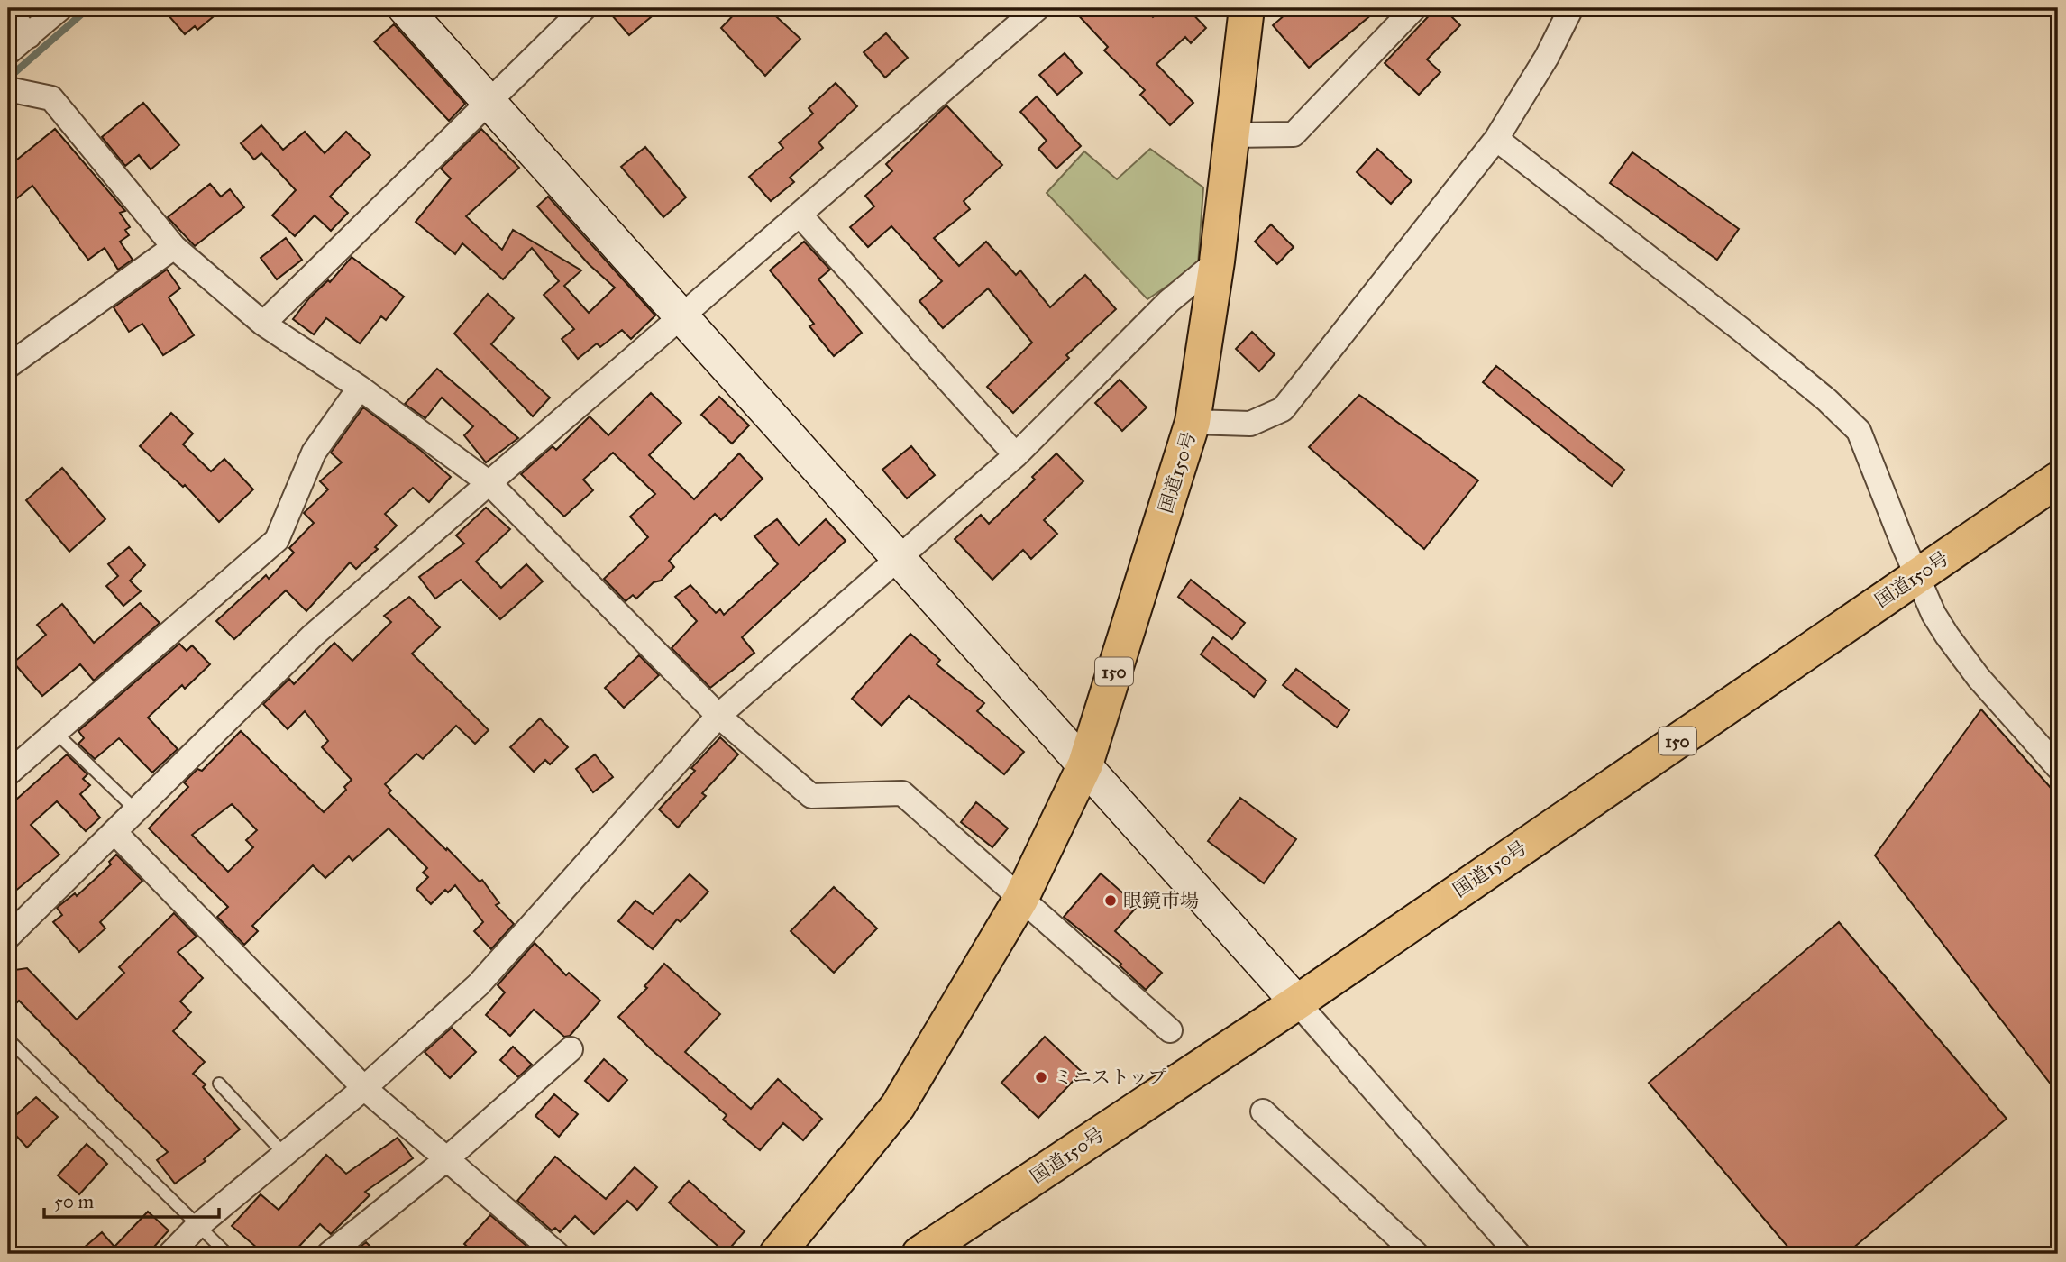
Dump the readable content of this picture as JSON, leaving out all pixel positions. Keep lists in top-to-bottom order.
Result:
{
  "streets": {
    "highway": ["国道150号", "150"]
  },
  "places": ["眼鏡市場", "ミニストップ"],
  "scale_bar": "50 m"
}
